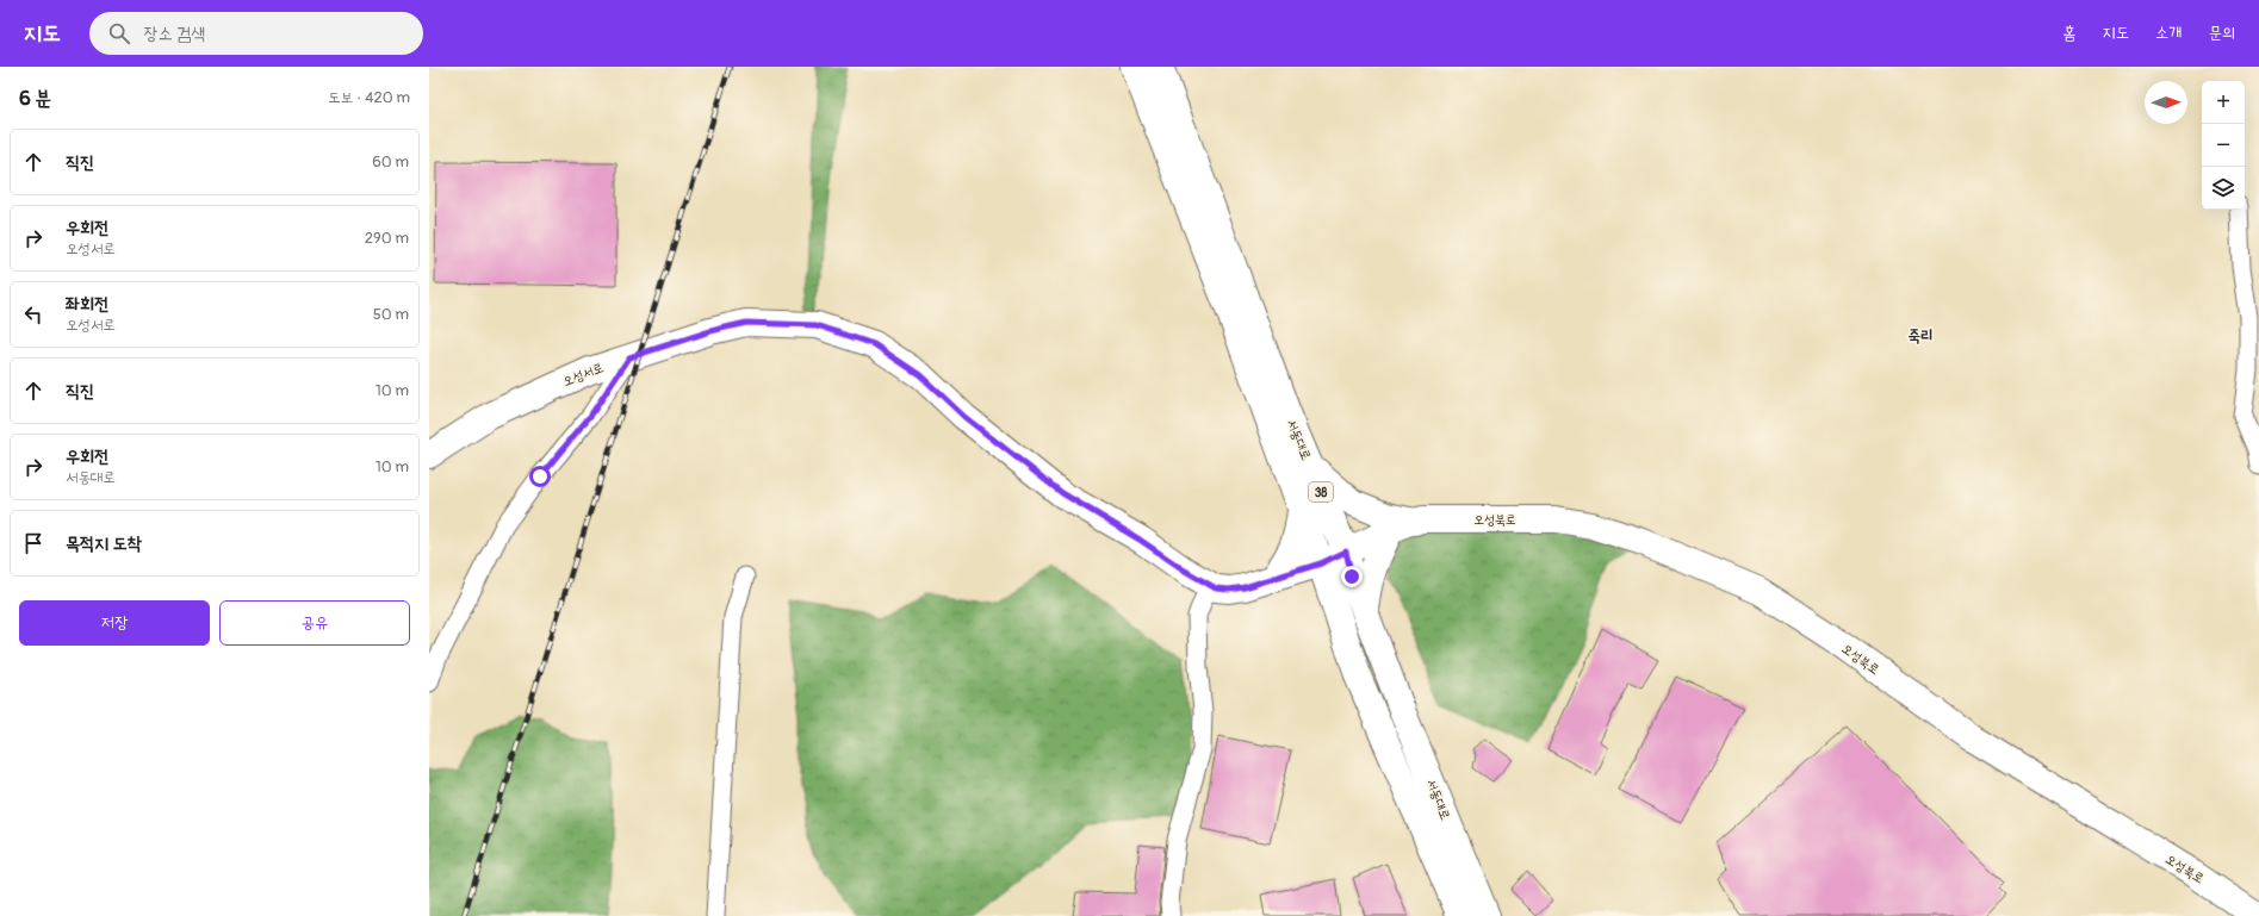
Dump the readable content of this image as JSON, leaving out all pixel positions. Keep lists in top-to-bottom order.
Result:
{
  "streets": {
    "street": [
      "오성서로",
      "서동대로",
      "38",
      "오성북로"
    ]
  },
  "crossings": [
    ["오성서로", "서동대로"],
    ["오성서로", "오성북로"]
  ],
  "districts": ["죽리"],
  "north": "right",
  "page": {
    "header": "지도",
    "search": "장소 검색",
    "nav": [
      "홈",
      "지도",
      "소개",
      "문의"
    ],
    "heading": ["6 분", "도보 · 420 m"],
    "map_buttons": ["+", "−"],
    "list": [
      ["직진", "60 m"],
      ["우회전", "오성서로", "290 m"],
      ["좌회전", "오성서로", "50 m"],
      ["직진", "10 m"],
      ["우회전", "서동대로", "10 m"],
      "목적지 도착"
    ],
    "buttons": ["저장", "공유"]
  }
}
